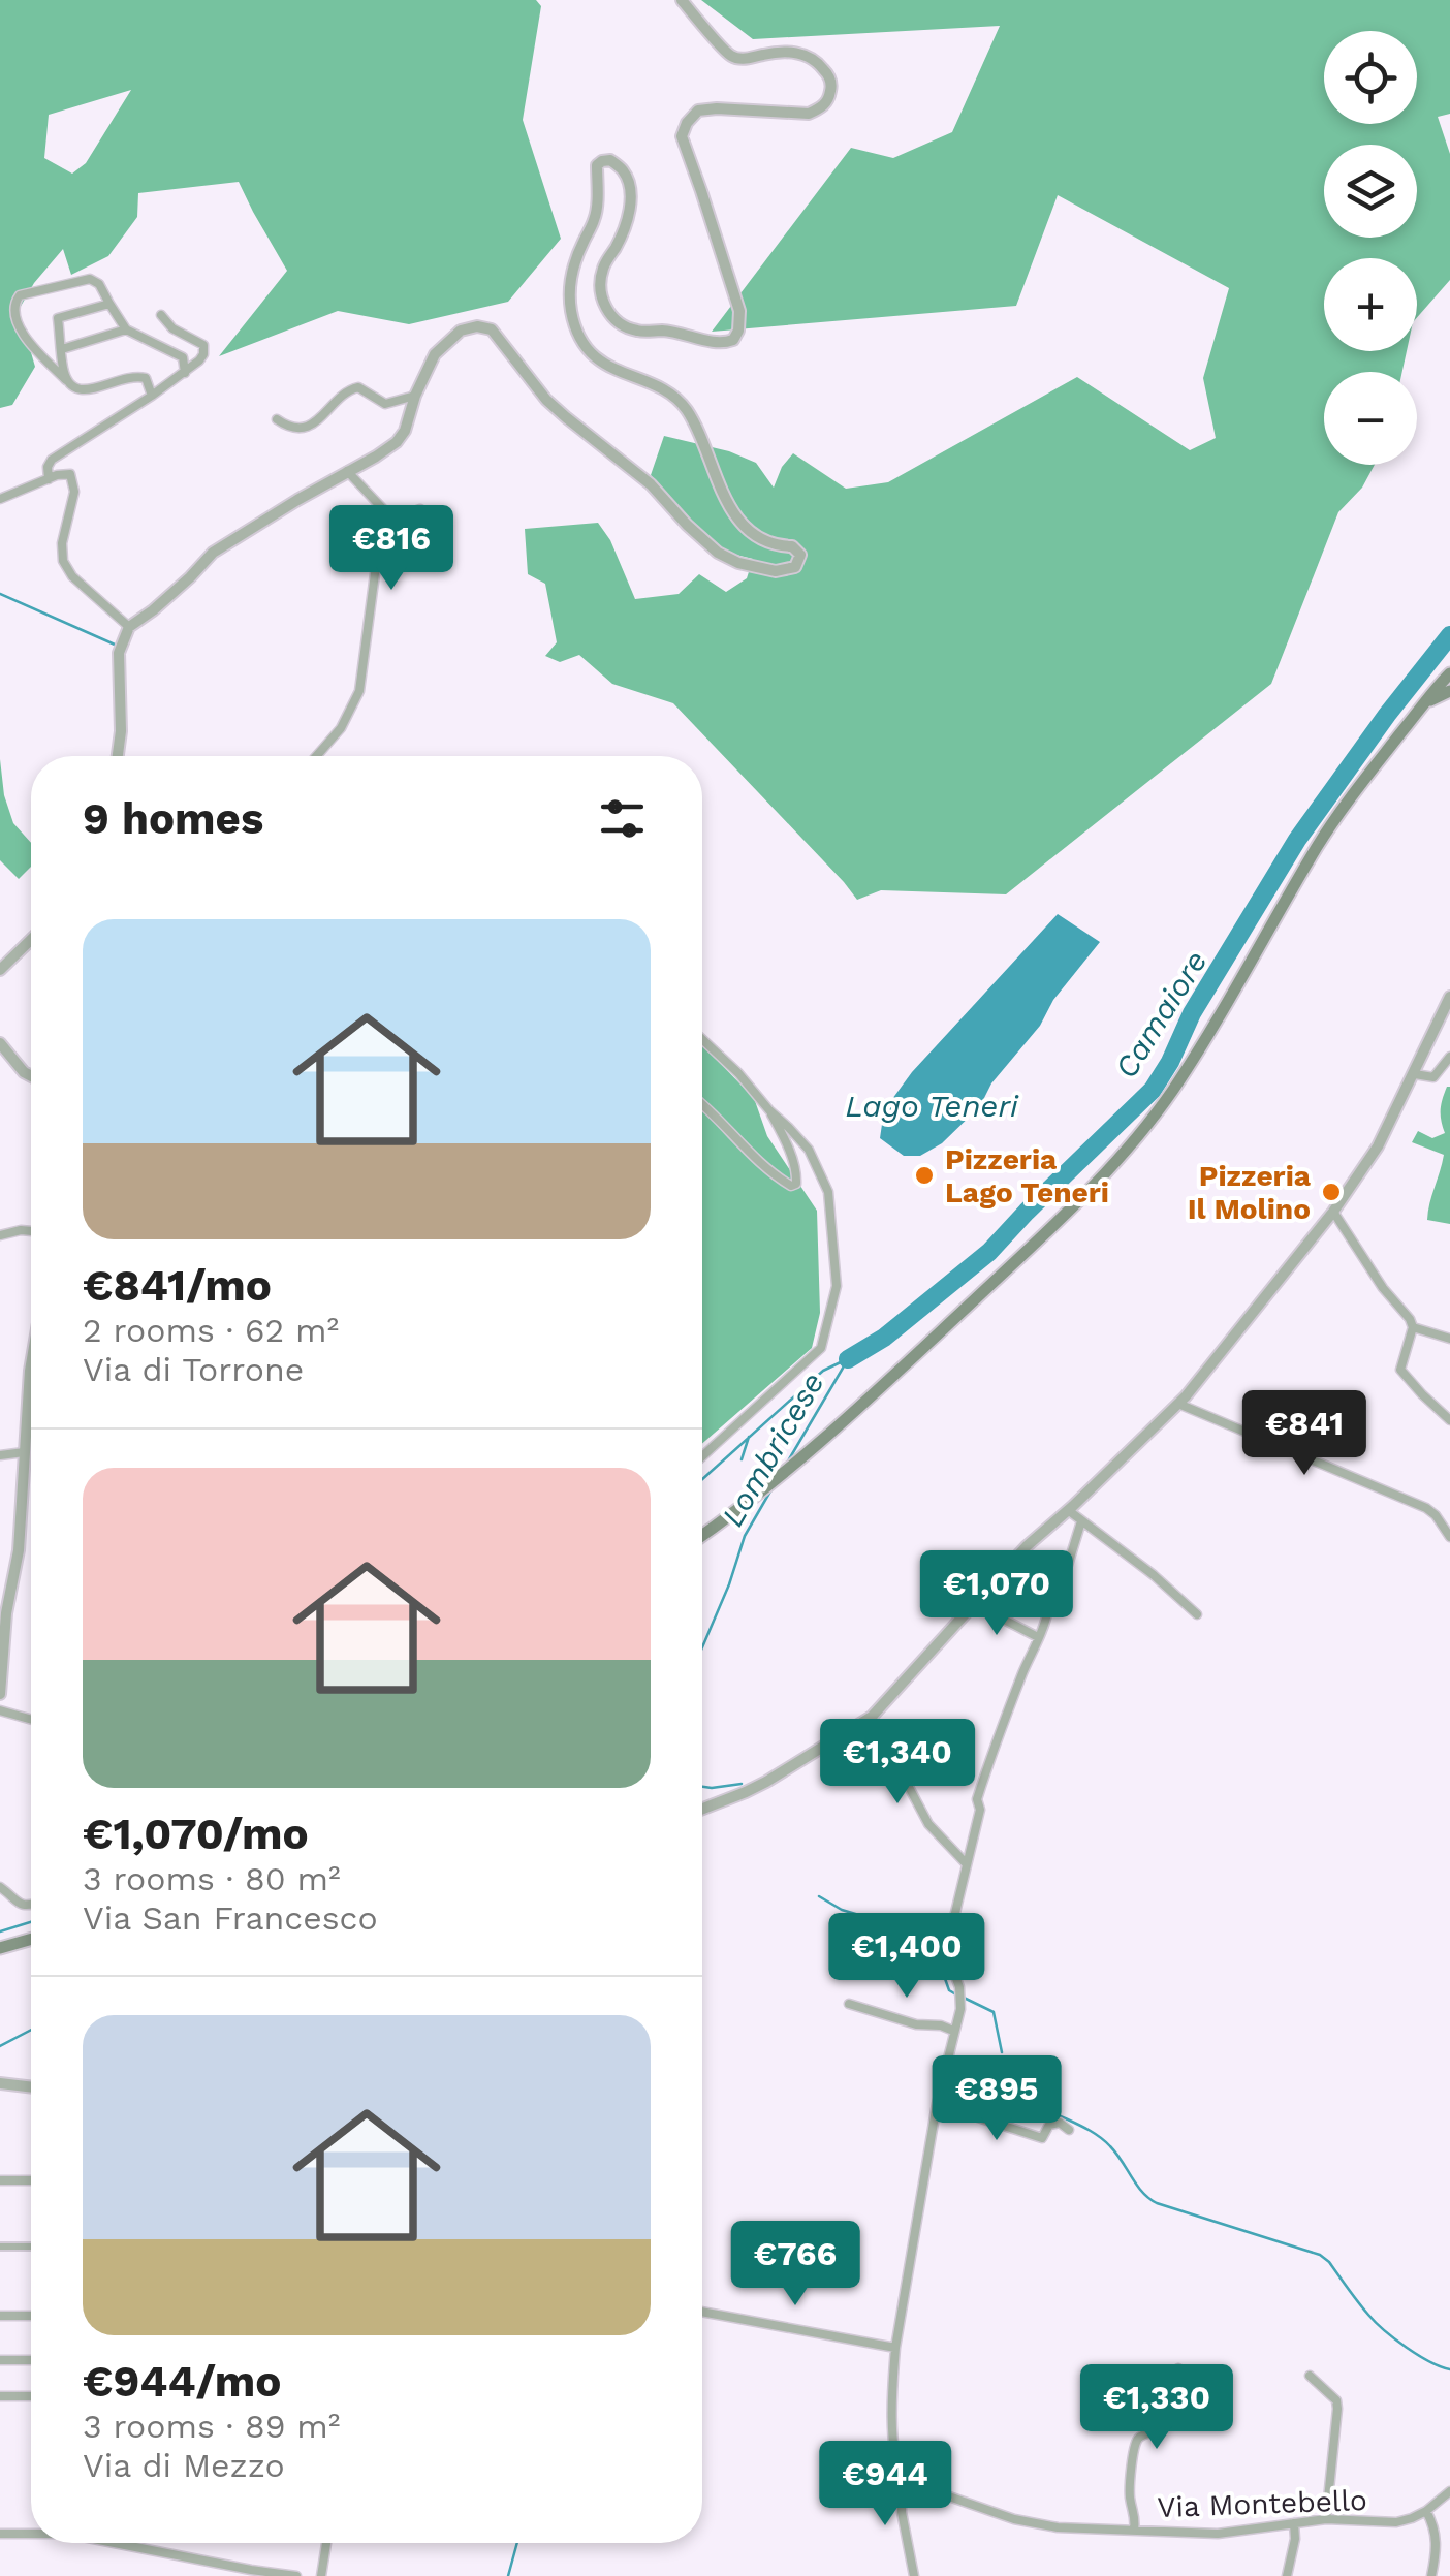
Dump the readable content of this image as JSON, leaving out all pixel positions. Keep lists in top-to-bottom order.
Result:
{
  "streets": {
    "street": ["Via Montebello"]
  },
  "water": ["Camaiore", "Lago Teneri", "Lombricese"],
  "places": ["Pizzeria Lago Teneri", "Pizzeria Il Molino"],
  "page": {
    "map_buttons": ["+", "−"],
    "price": [
      "€816",
      "€841",
      "€1,070",
      "€1,340",
      "€1,400",
      "€895",
      "€766",
      "€1,330",
      "€944"
    ],
    "heading": "9 homes",
    "list": [
      {
        "name": "€841/mo",
        "note": "2 rooms · 62 m² · Via di Torrone"
      },
      {
        "name": "€1,070/mo",
        "note": "3 rooms · 80 m² · Via San Francesco"
      },
      {
        "name": "€944/mo",
        "note": "3 rooms · 89 m² · Via di Mezzo"
      }
    ]
  }
}
